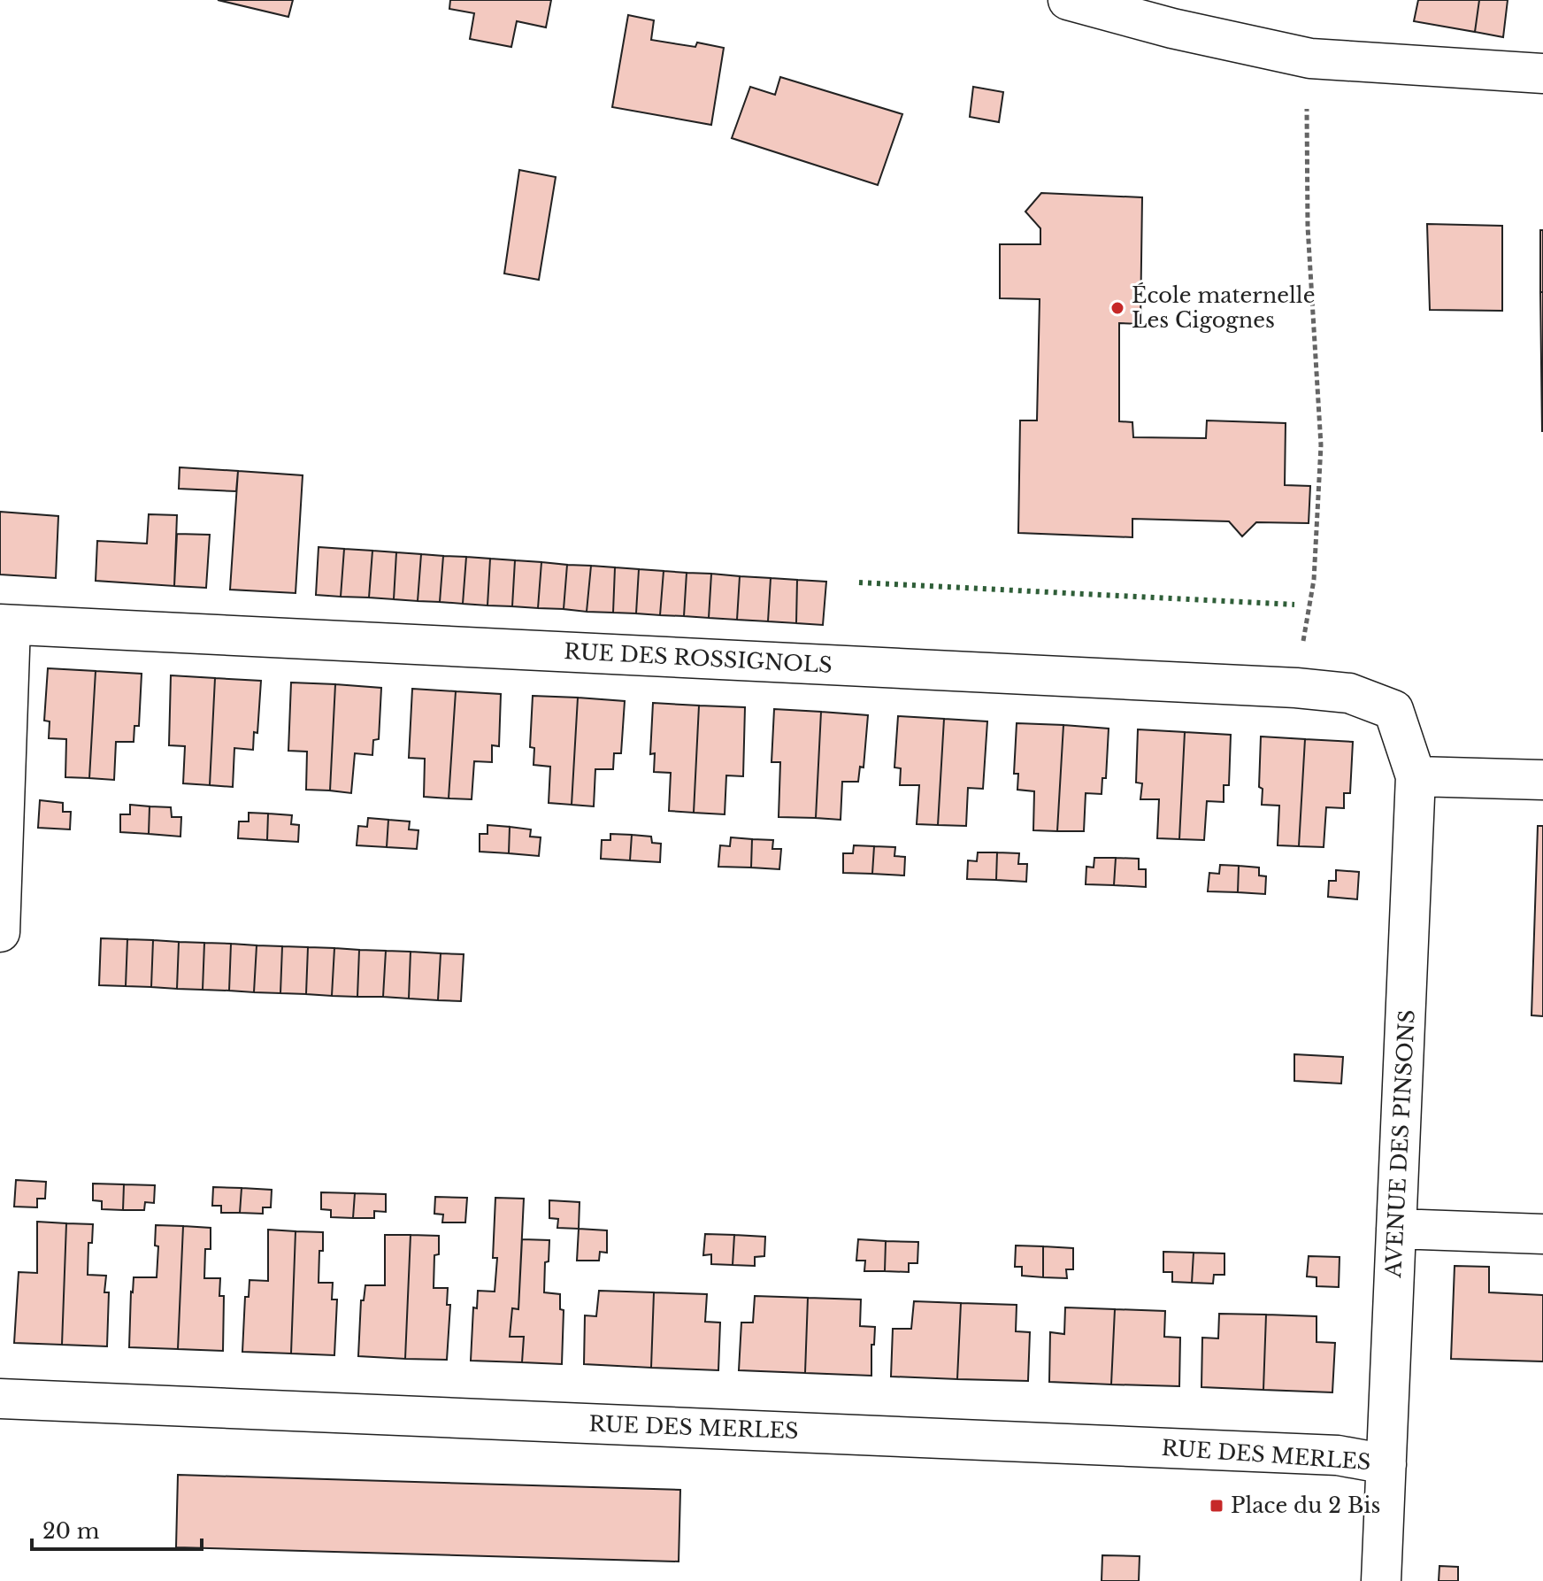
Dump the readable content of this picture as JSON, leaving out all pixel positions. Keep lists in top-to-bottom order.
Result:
{
  "streets": {
    "street": ["RUE DES ROSSIGNOLS", "AVENUE DES PINSONS", "RUE DES MERLES"]
  },
  "crossings": [
    ["RUE DES ROSSIGNOLS", "AVENUE DES PINSONS"],
    ["AVENUE DES PINSONS", "RUE DES MERLES"]
  ],
  "places": {
    "other": ["École maternelle Les Cigognes"],
    "transit": ["Place du 2 Bis"]
  },
  "scale_bar": "20 m"
}
